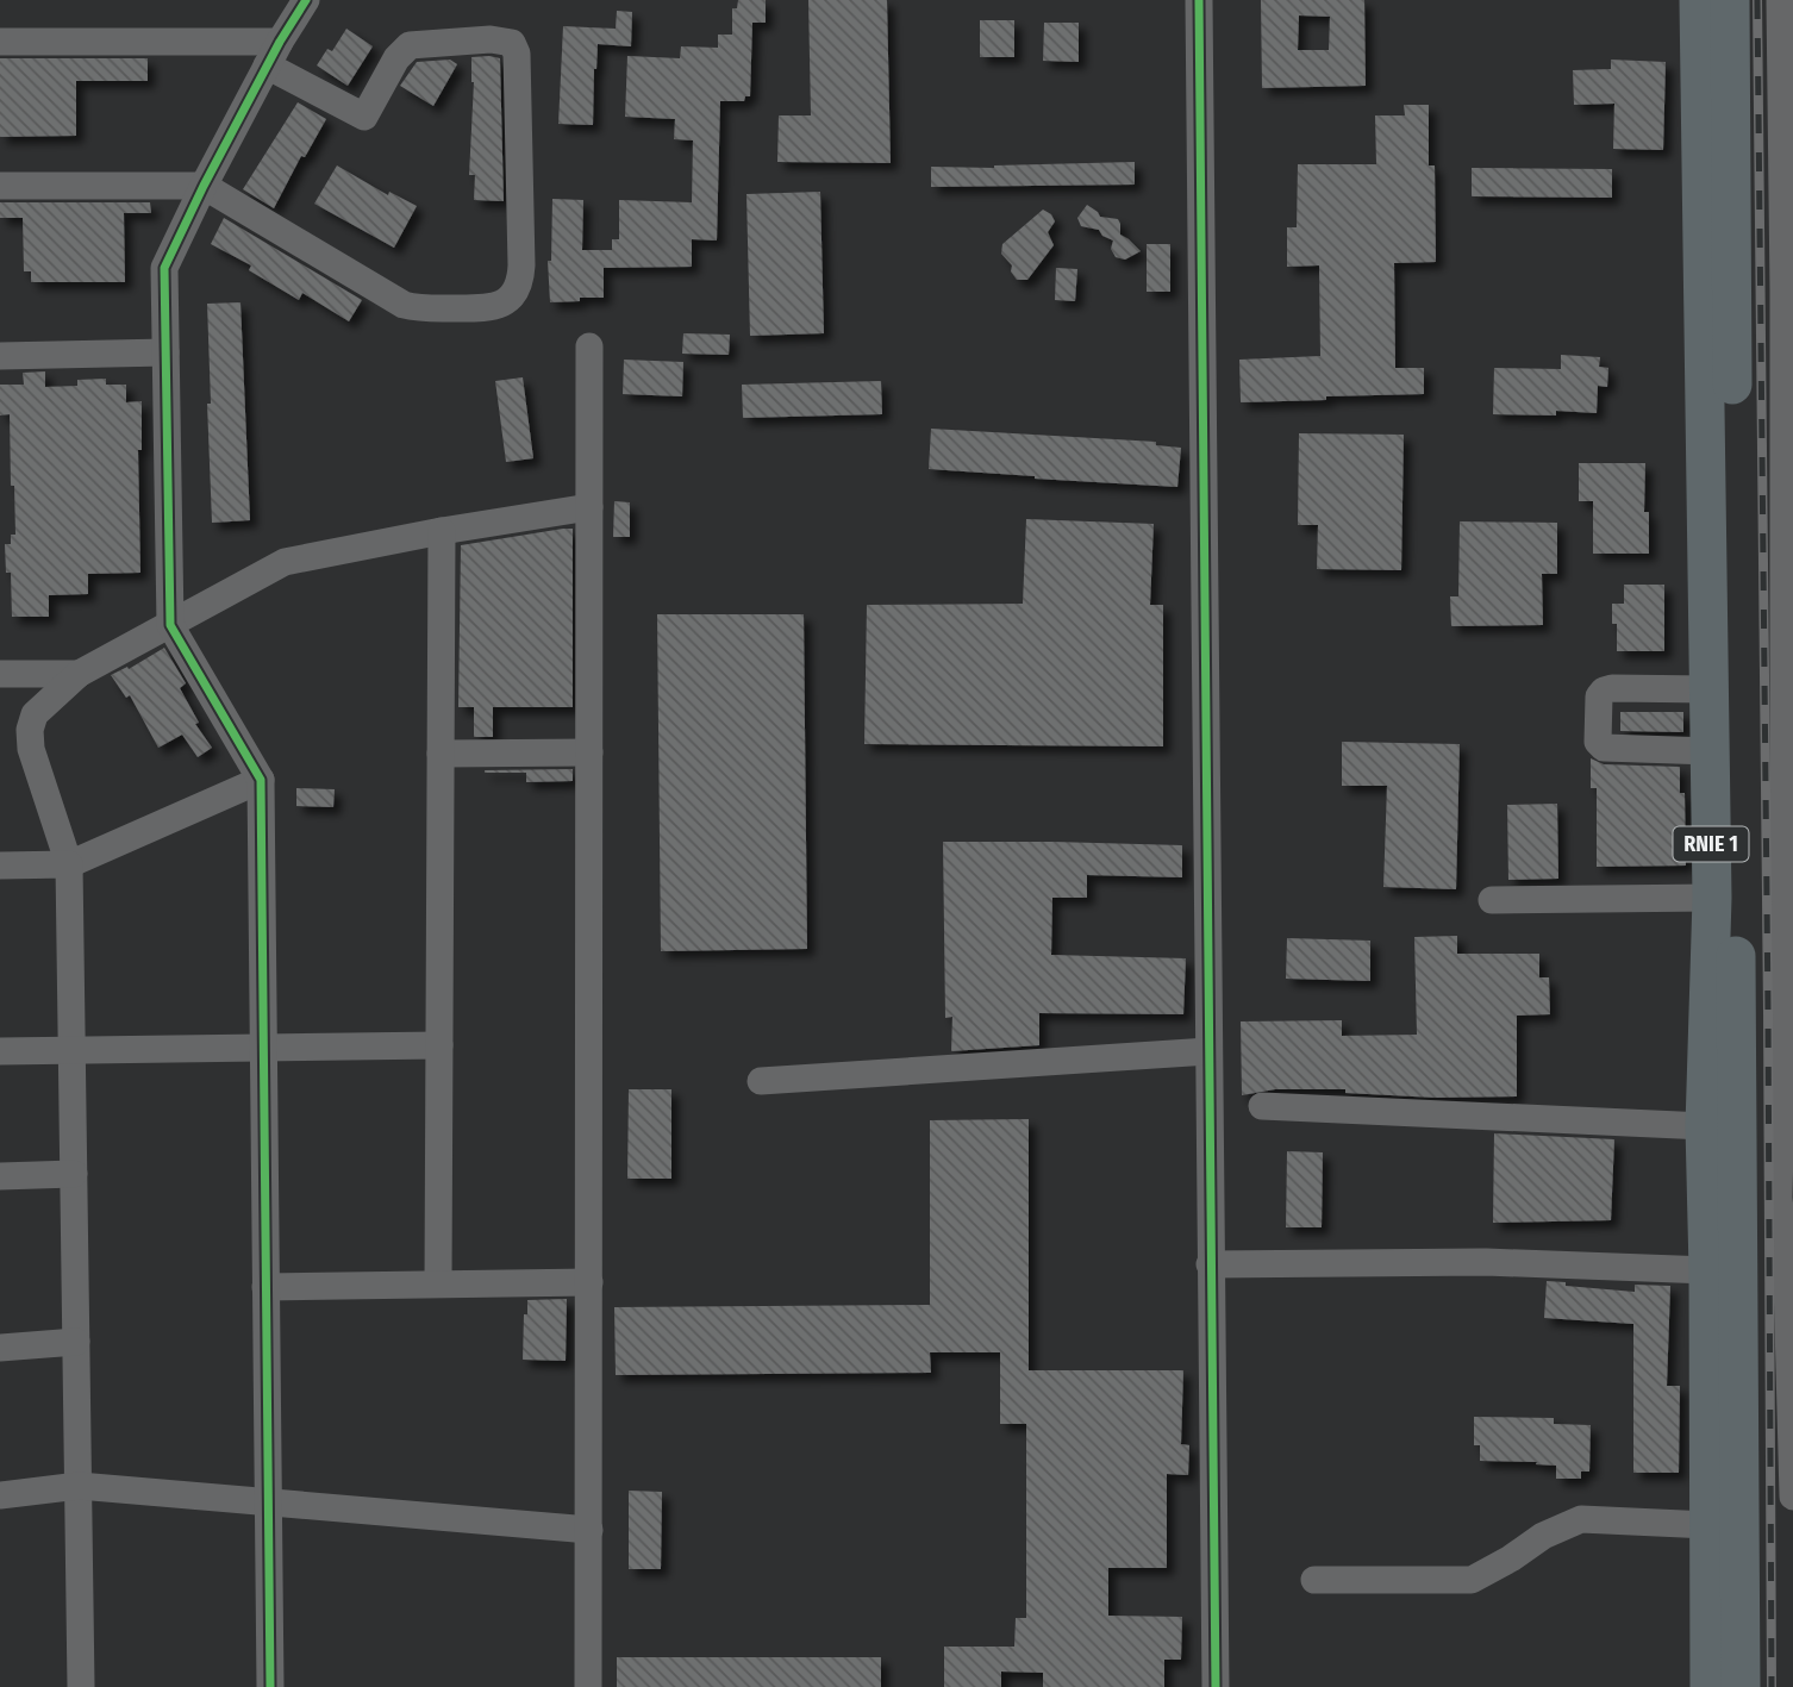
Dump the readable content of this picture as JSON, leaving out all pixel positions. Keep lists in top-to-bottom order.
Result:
{
  "streets": {
    "highway": ["RNIE 1"]
  }
}
